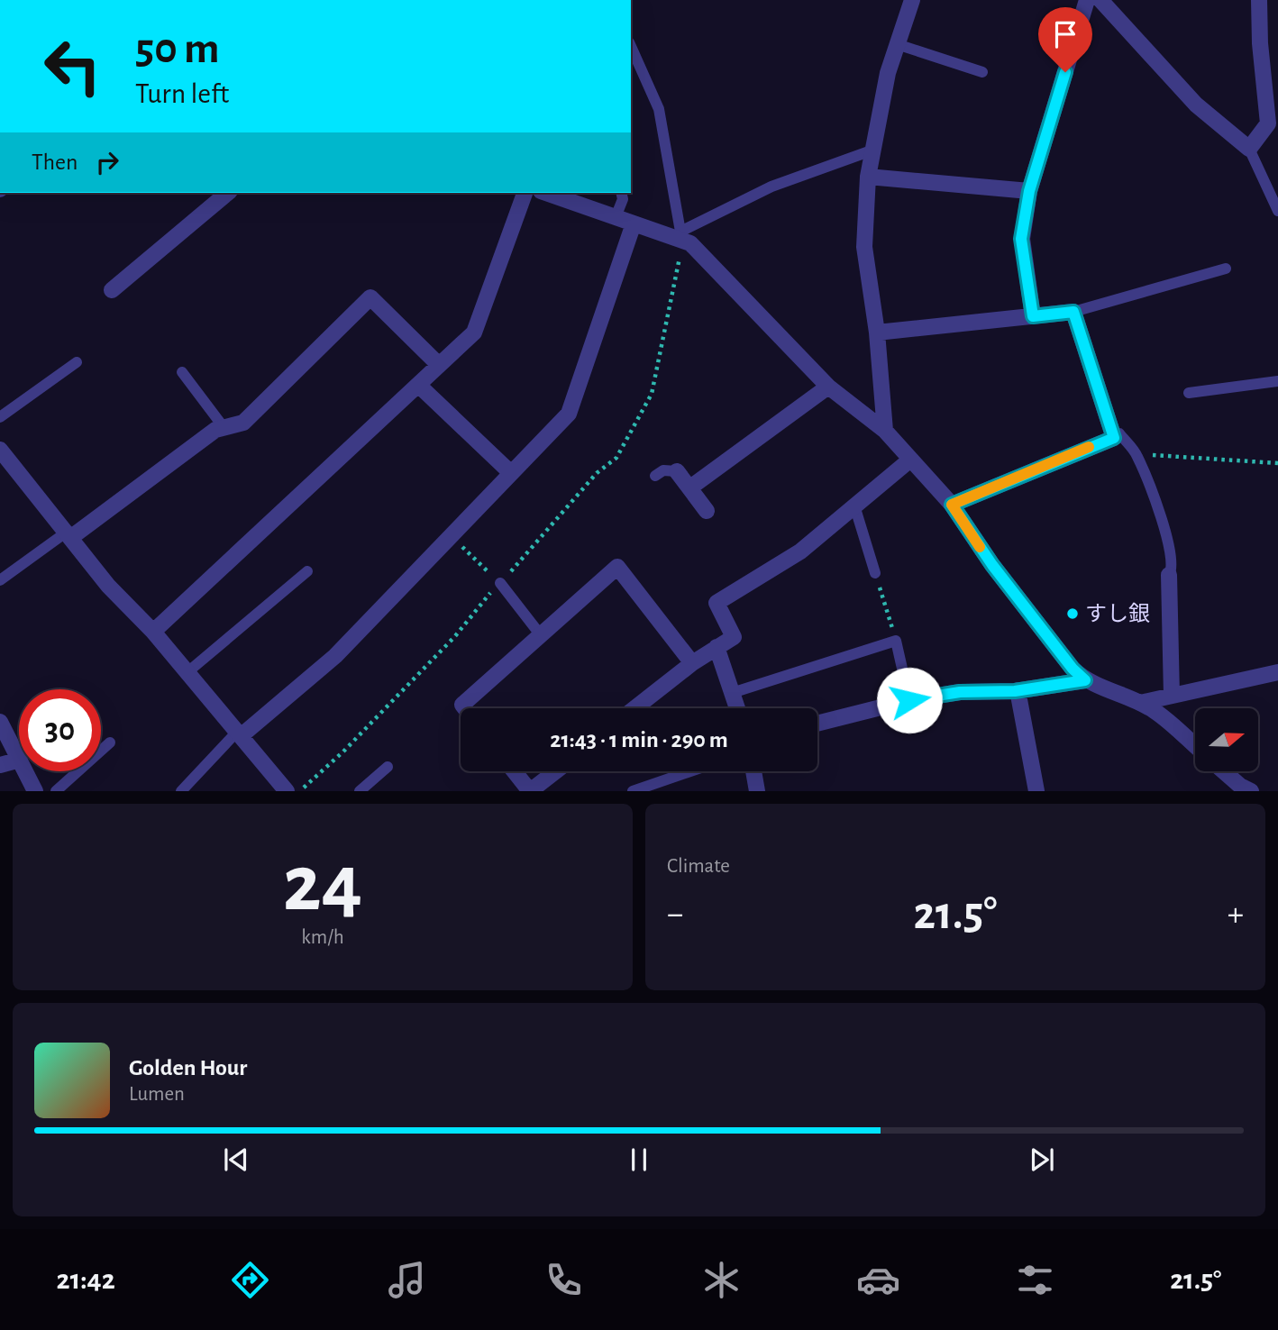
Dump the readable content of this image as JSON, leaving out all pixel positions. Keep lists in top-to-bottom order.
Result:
{
  "places": ["すし銀"],
  "north": "right",
  "page": {
    "turn": ["50 m", "Turn left"],
    "then": "Then",
    "limit": "30",
    "trip": "21:43 · 1 min · 290 m",
    "tile": [
      ["24", "km/h"],
      "Climate"
    ],
    "heat": ["−", "21.5°", "+"],
    "song": ["Golden Hour", "Lumen"],
    "tabs": ["21:42", "21.5°"]
  }
}
